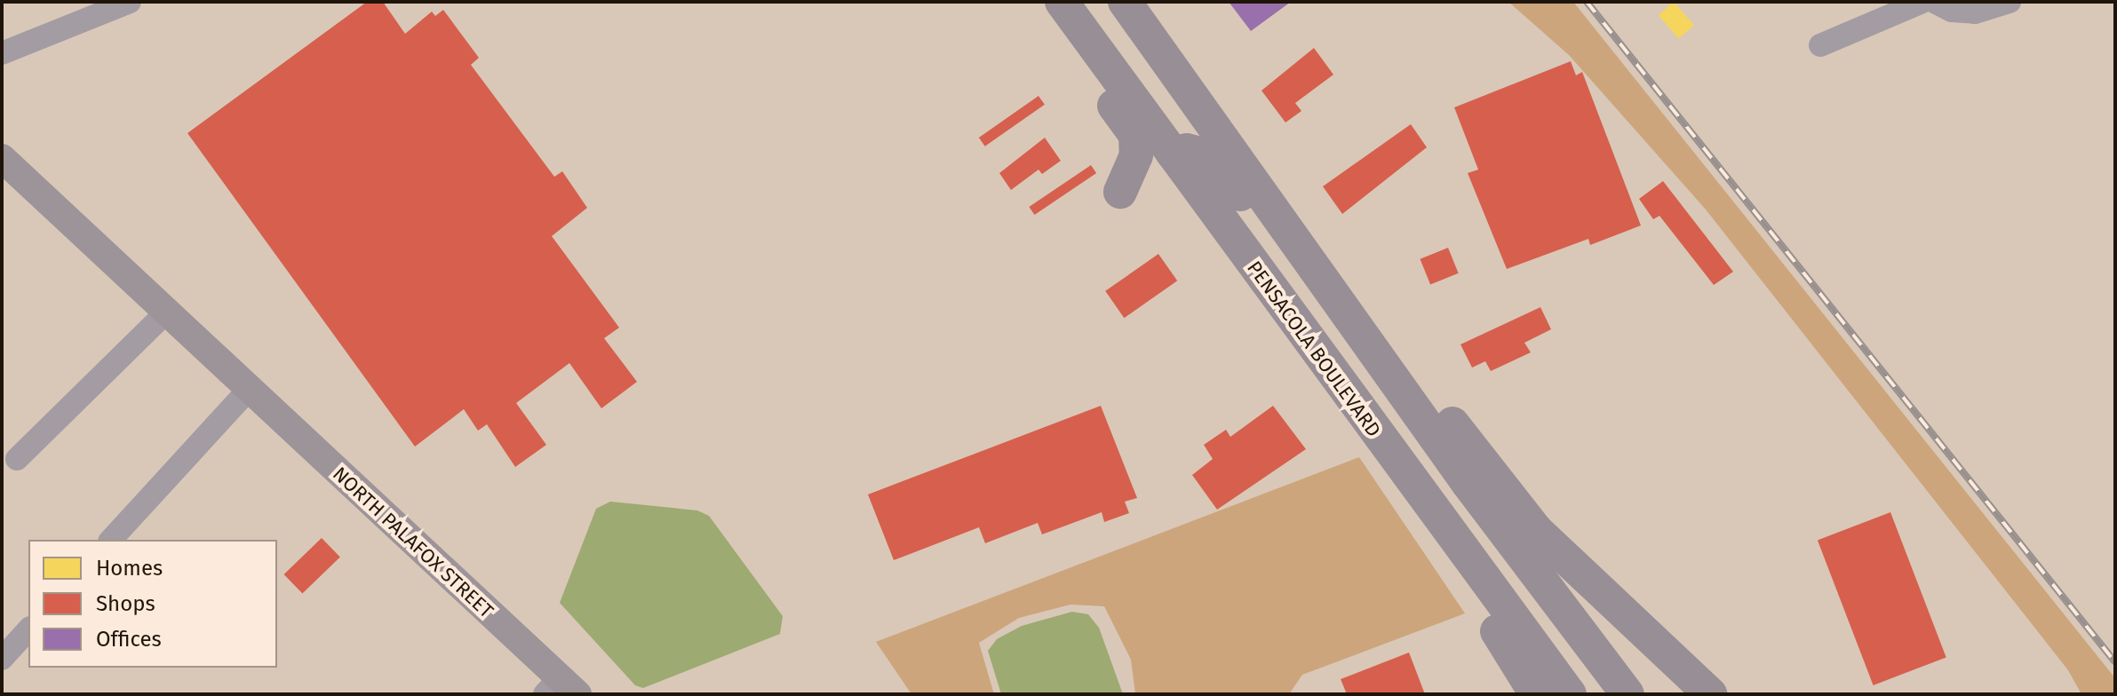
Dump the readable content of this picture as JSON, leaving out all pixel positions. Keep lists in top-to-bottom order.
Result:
{
  "streets": {
    "highway": ["PENSACOLA BOULEVARD"],
    "main road": ["NORTH PALAFOX STREET"]
  },
  "legend": ["Homes", "Shops", "Offices"]
}
